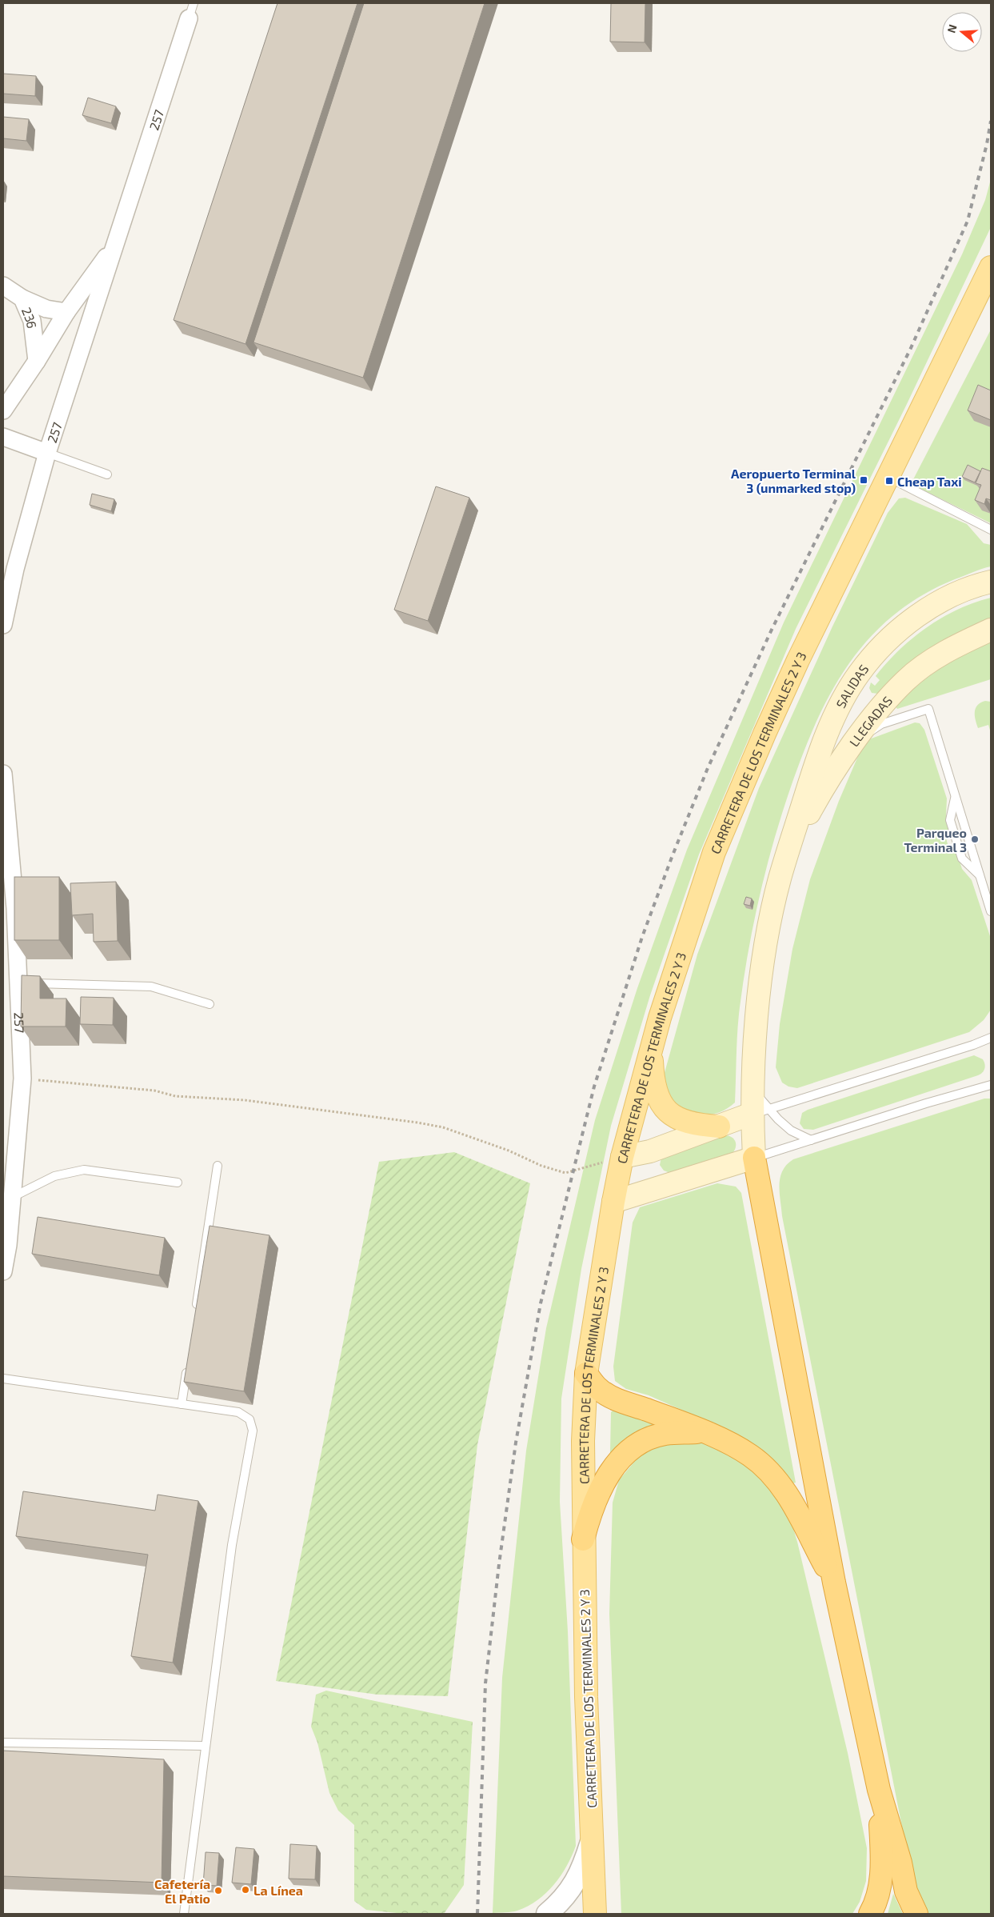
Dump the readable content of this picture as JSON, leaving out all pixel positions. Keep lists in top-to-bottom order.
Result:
{
  "streets": {
    "main road": ["SALIDAS", "LLEGADAS", "CARRETERA DE LOS TERMINALES 2 Y 3"],
    "street": ["257", "236"]
  },
  "crossings": [
    ["257", "236"],
    ["SALIDAS", "LLEGADAS"]
  ],
  "places": {
    "transit": ["Aeropuerto Terminal 3 (unmarked stop)", "Cheap Taxi"],
    "other": ["Parqueo Terminal 3", "La Línea", "Cafetería El Patio"]
  },
  "north": "left"
}
